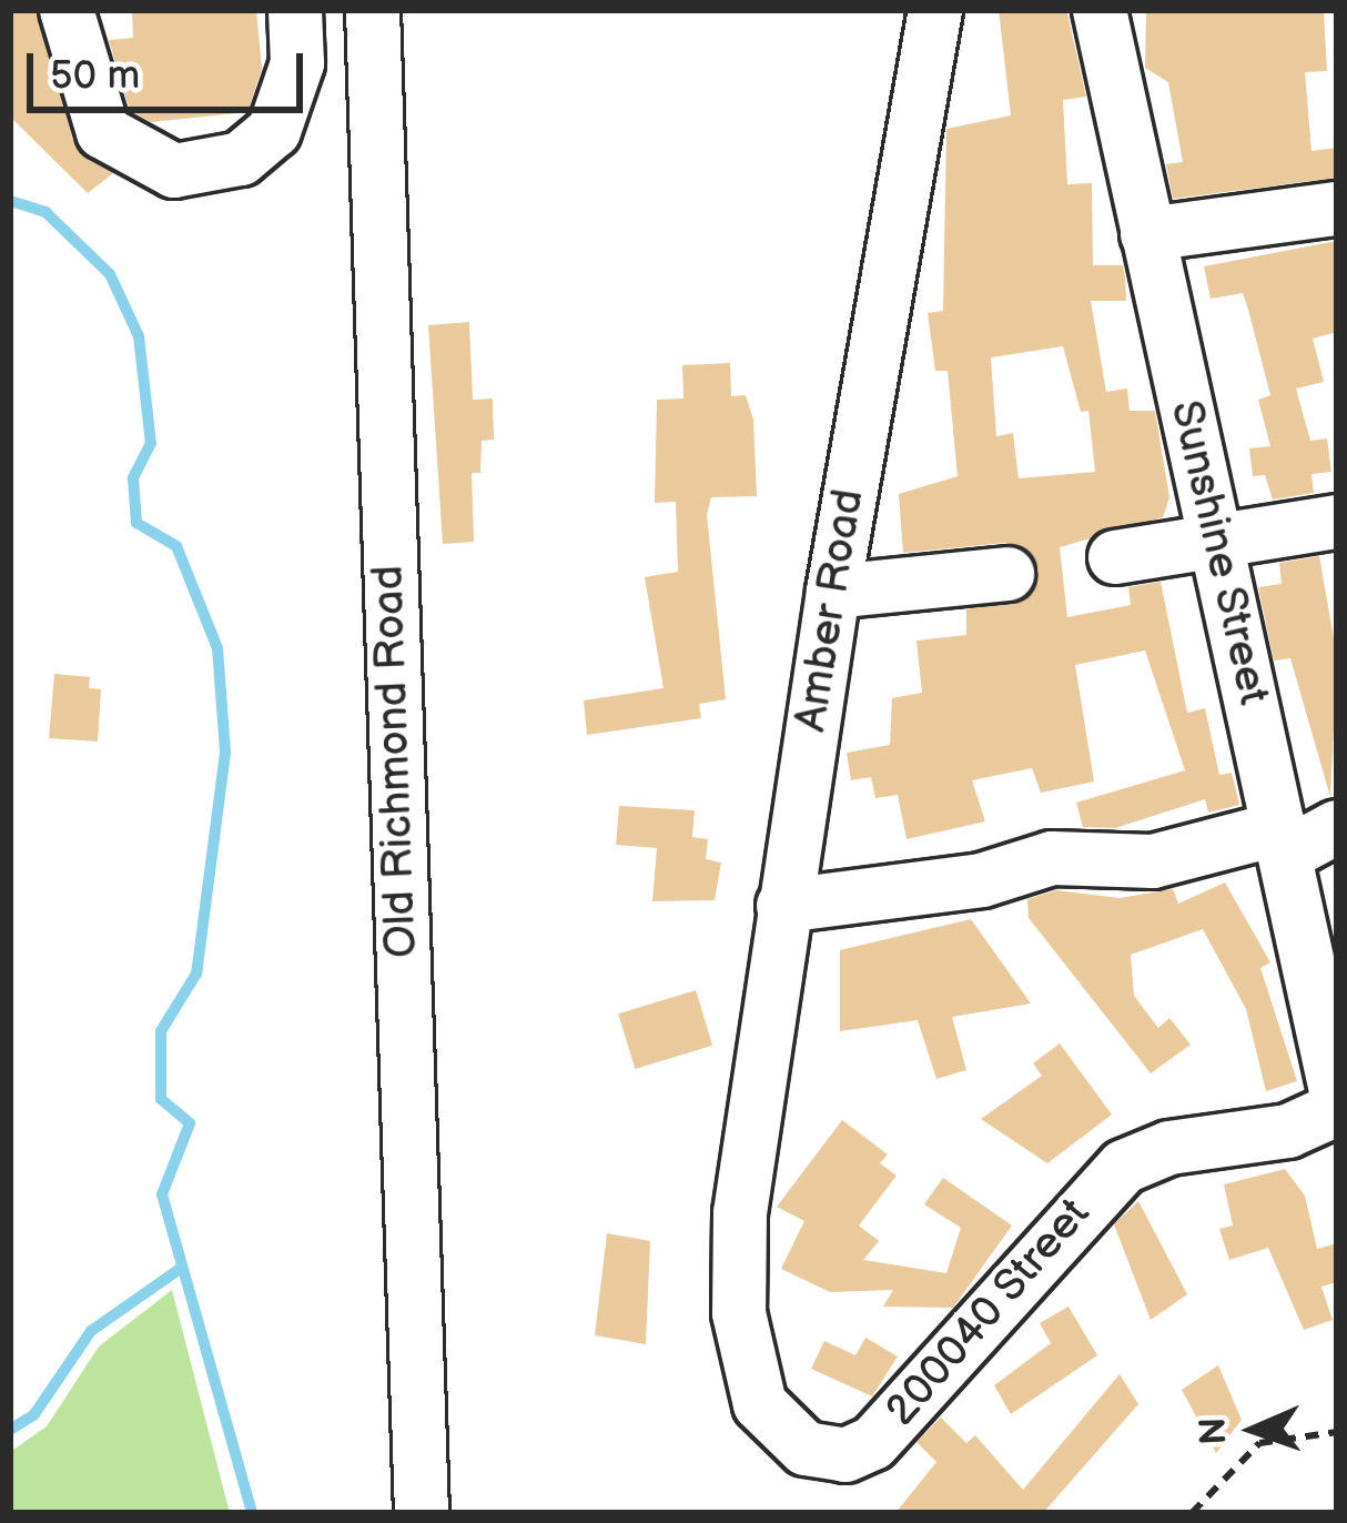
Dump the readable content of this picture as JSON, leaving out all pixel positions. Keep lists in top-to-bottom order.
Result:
{
  "streets": {
    "street": [
      "Sunshine Street",
      "Amber Road",
      "Old Richmond Road",
      "200040 Street"
    ]
  },
  "crossings": [
    ["Amber Road", "200040 Street"]
  ],
  "scale_bar": "50 m",
  "north": "left"
}
